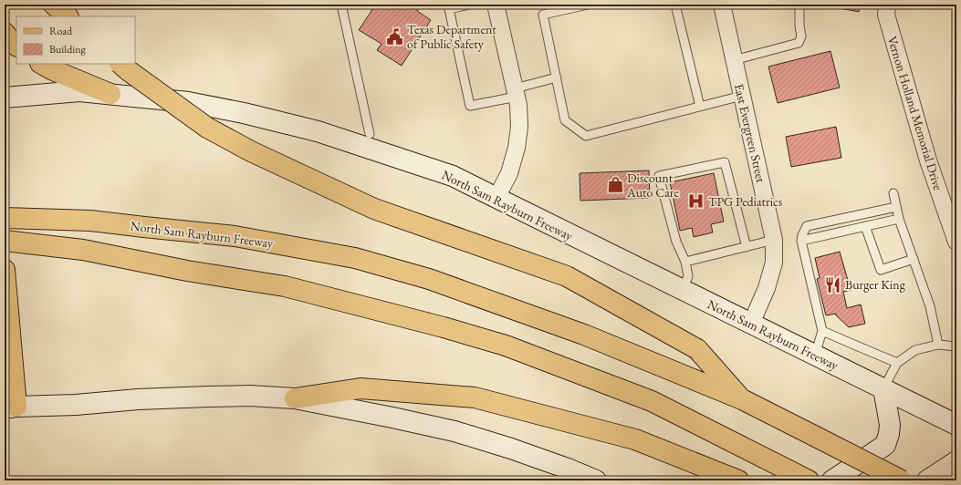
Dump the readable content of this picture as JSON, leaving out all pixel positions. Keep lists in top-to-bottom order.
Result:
{
  "streets": {
    "main road": ["North Sam Rayburn Freeway"],
    "street": ["Vernon Holland Memorial Drive", "East Evergreen Street"]
  },
  "crossings": [
    ["East Evergreen Street", "North Sam Rayburn Freeway"]
  ],
  "places": {
    "public building": ["Texas Department of Public Safety"],
    "shop": ["Discount Auto Care"],
    "hospital": ["TPG Pediatrics"],
    "restaurant": ["Burger King"]
  },
  "legend": ["Road", "Building"]
}
